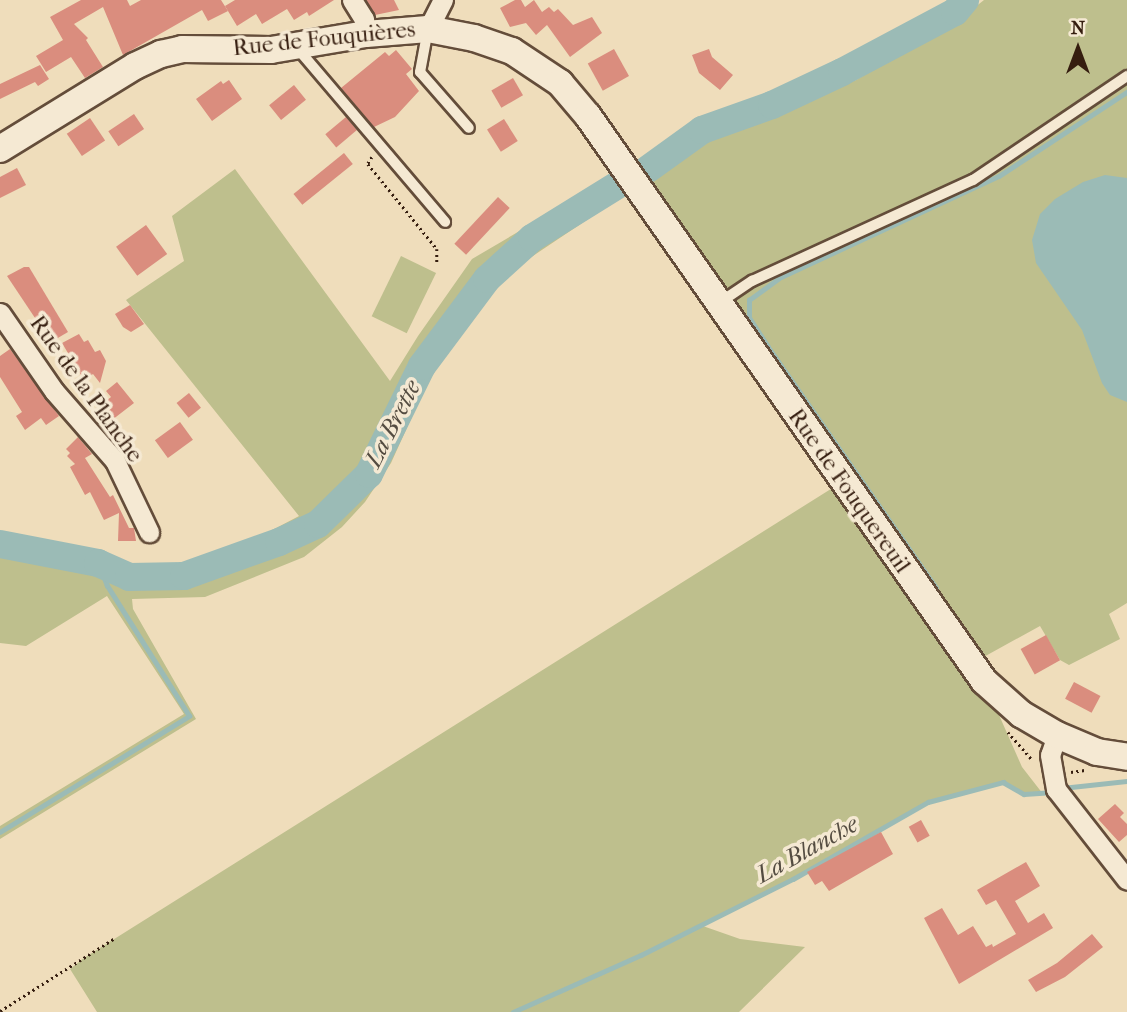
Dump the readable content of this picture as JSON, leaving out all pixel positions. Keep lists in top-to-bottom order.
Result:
{
  "streets": {
    "street": ["Rue de Fouquières", "Rue de la Planche", "Rue de Fouquereuil"]
  },
  "crossings": [
    ["Rue de Fouquières", "Rue de Fouquereuil"]
  ],
  "water": ["La Brette", "La Blanche"],
  "north": "top"
}
